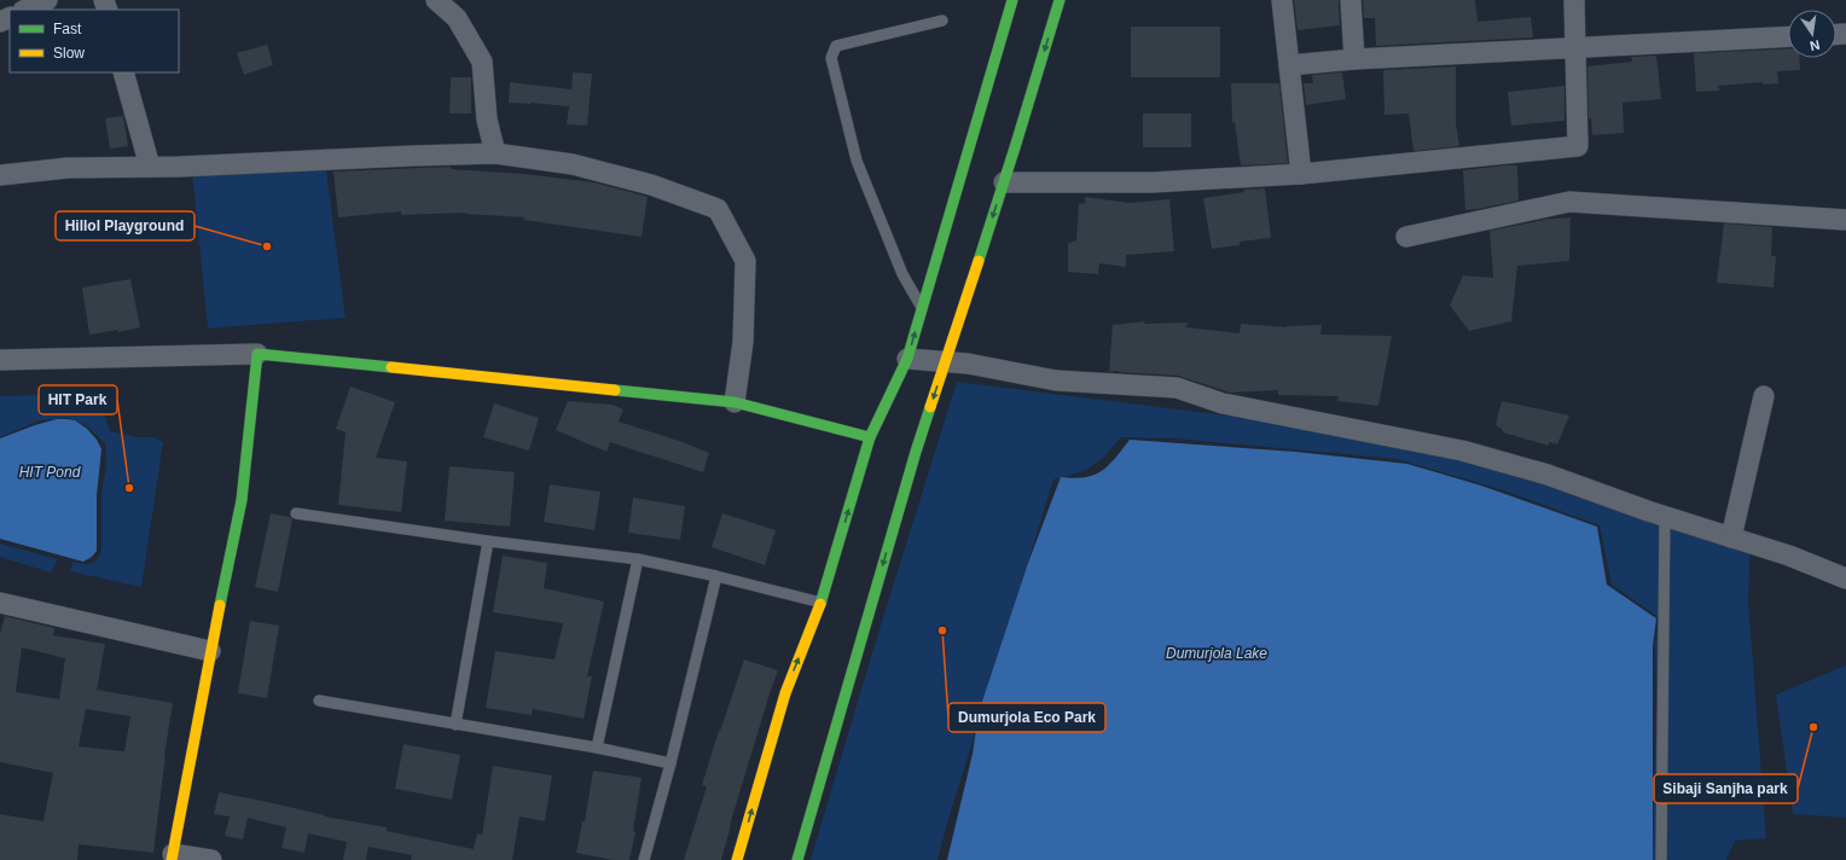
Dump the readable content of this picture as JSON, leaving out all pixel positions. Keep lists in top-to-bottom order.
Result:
{
  "water": ["HIT Pond", "Dumurjola Lake"],
  "places": [
    "Hillol Playground",
    "HIT Park",
    "Dumurjola Eco Park",
    "Sibaji Sanjha park"
  ],
  "legend": ["Fast", "Slow"],
  "north": "bottom"
}
